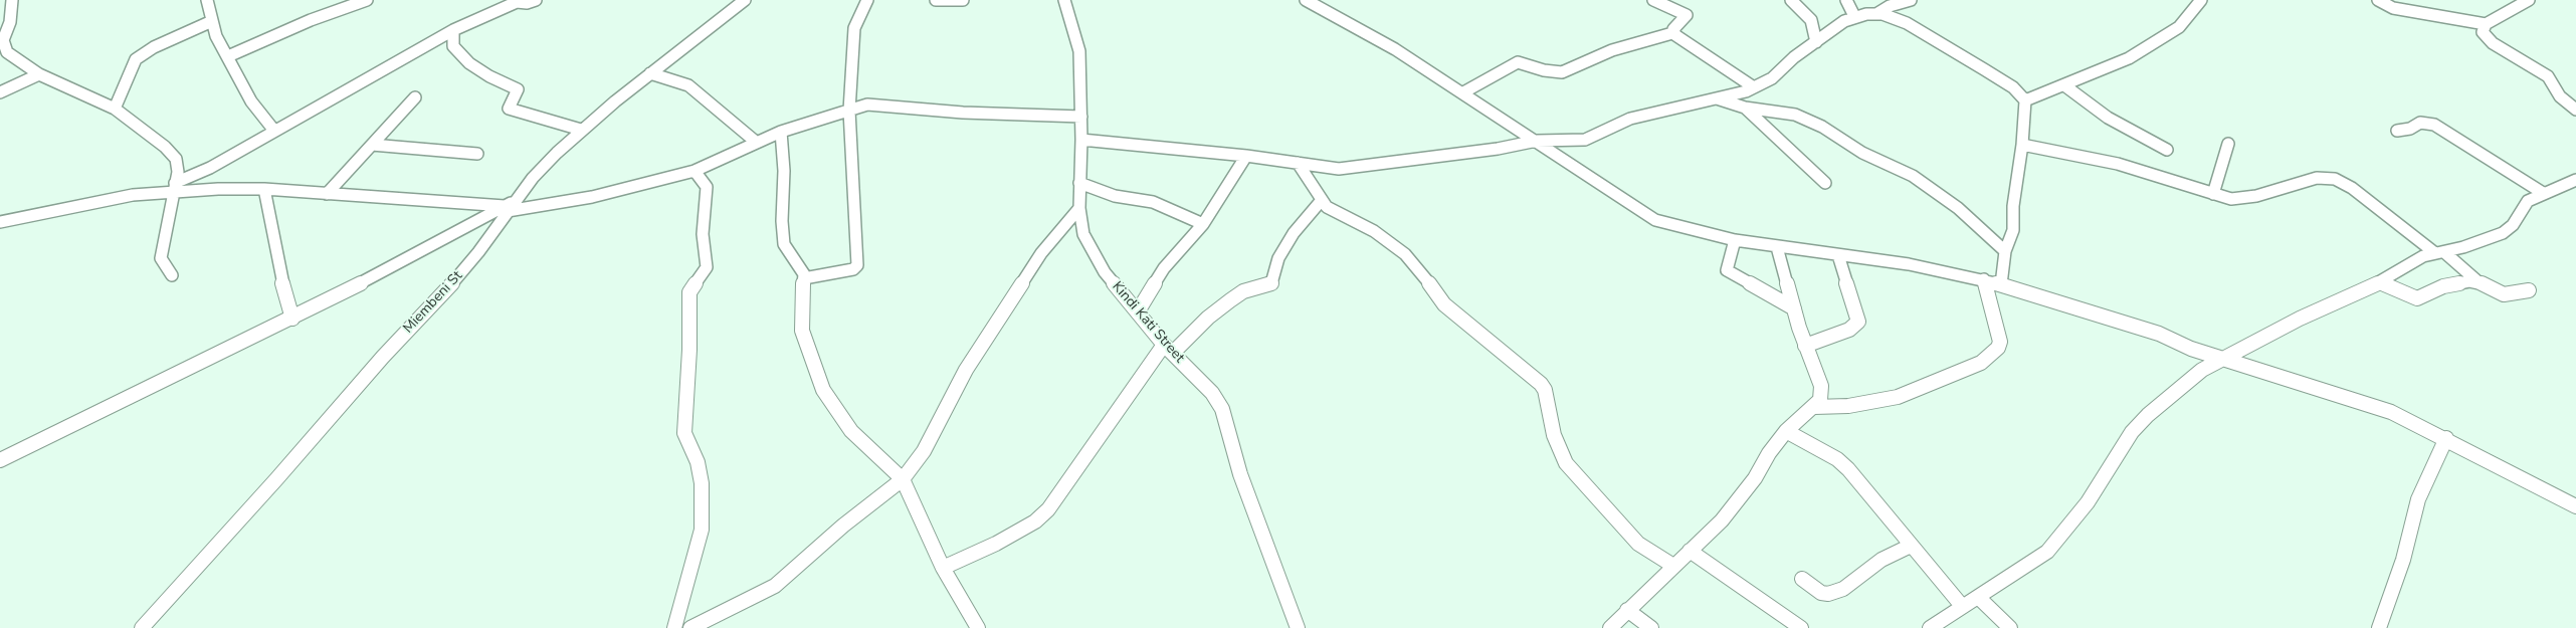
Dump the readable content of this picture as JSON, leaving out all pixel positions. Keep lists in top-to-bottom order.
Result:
{
  "streets": {
    "street": ["Miembeni St", "Kindi Kati Street"]
  }
}
